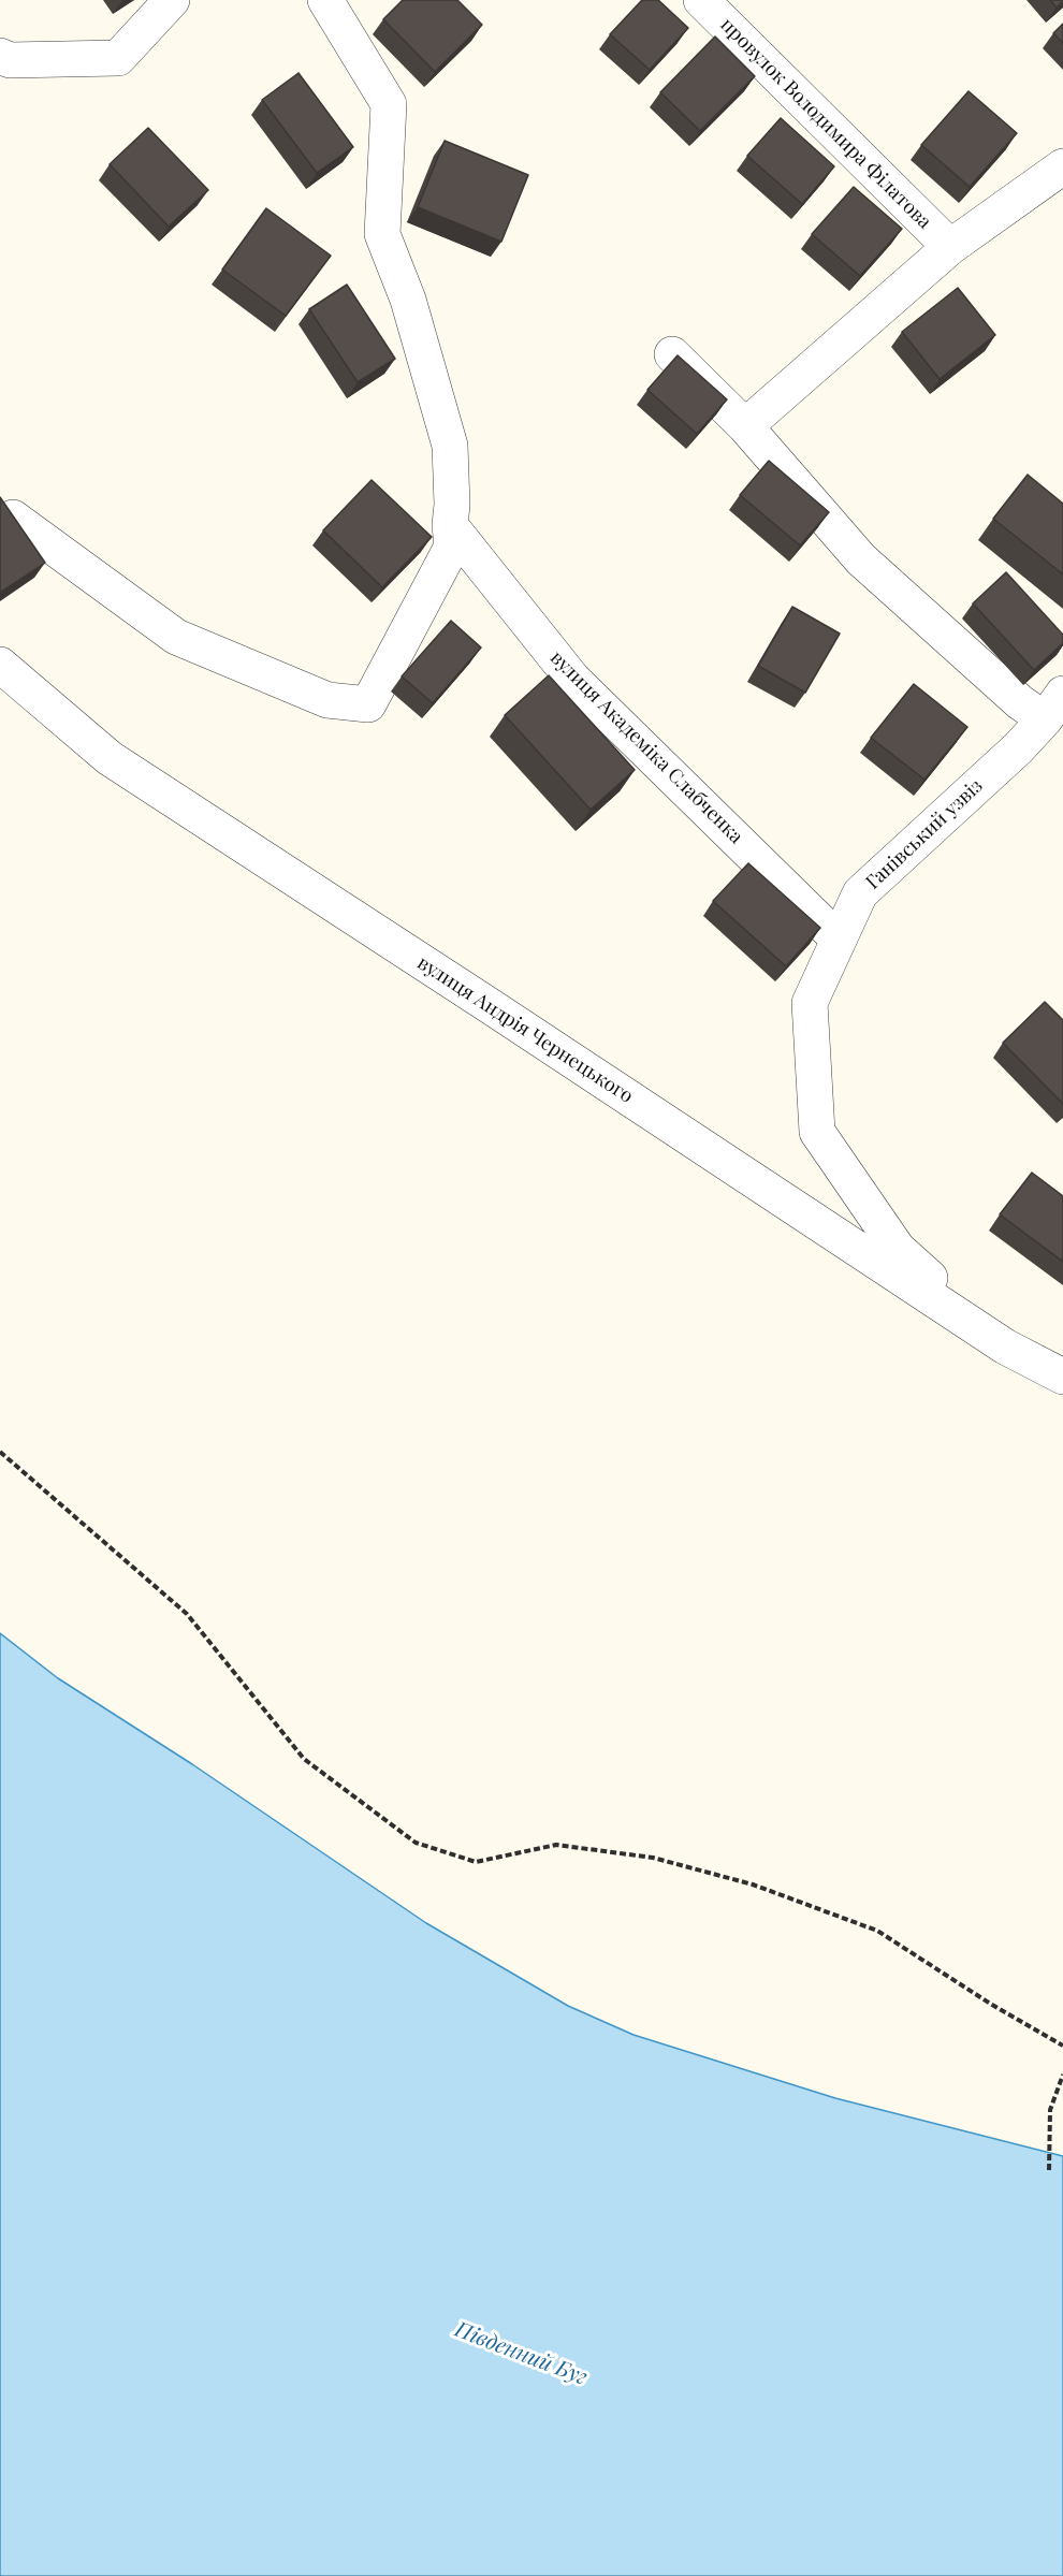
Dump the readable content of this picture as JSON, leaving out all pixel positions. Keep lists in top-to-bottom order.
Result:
{
  "streets": {
    "street": [
      "провулок Володимира Філатова",
      "вулиця Академіка Слабченка",
      "Ганівський узвіз",
      "вулиця Андрія Чернецького"
    ]
  },
  "crossings": [
    ["вулиця Академіка Слабченка", "Ганівський узвіз"],
    ["Ганівський узвіз", "вулиця Андрія Чернецького"]
  ],
  "water": ["Південний Буг"]
}
